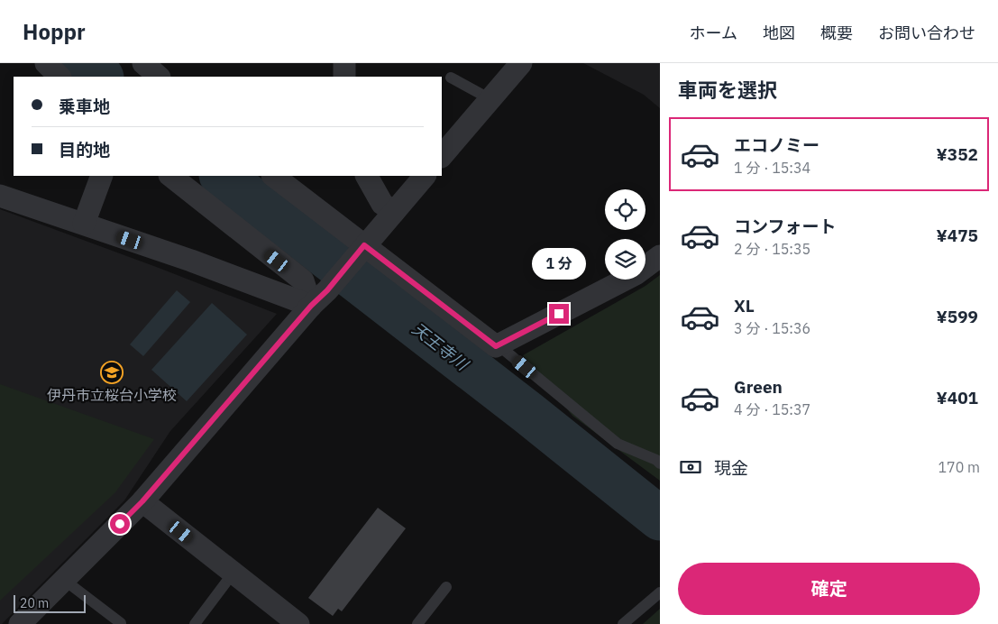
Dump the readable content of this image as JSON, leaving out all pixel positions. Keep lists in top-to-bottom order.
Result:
{
  "water": ["天王寺川"],
  "places": {
    "school or university": ["伊丹市立桜台小学校"]
  },
  "scale_bar": "20 m",
  "page": {
    "header": "Hoppr",
    "nav": [
      "ホーム",
      "地図",
      "概要",
      "お問い合わせ"
    ],
    "heading": "車両を選択",
    "banner": ["乗車地", "目的地"],
    "list": [
      {
        "name": "エコノミー",
        "note": "1 分 · 15:34",
        "value": "¥352"
      },
      {
        "name": "コンフォート",
        "note": "2 分 · 15:35",
        "value": "¥475"
      },
      {
        "name": "XL",
        "note": "3 分 · 15:36",
        "value": "¥599"
      },
      {
        "name": "Green",
        "note": "4 分 · 15:37",
        "value": "¥401"
      }
    ],
    "bubble": "1 分",
    "pay": ["現金", "170 m"],
    "buttons": "確定",
    "scale": "20 m"
  }
}
